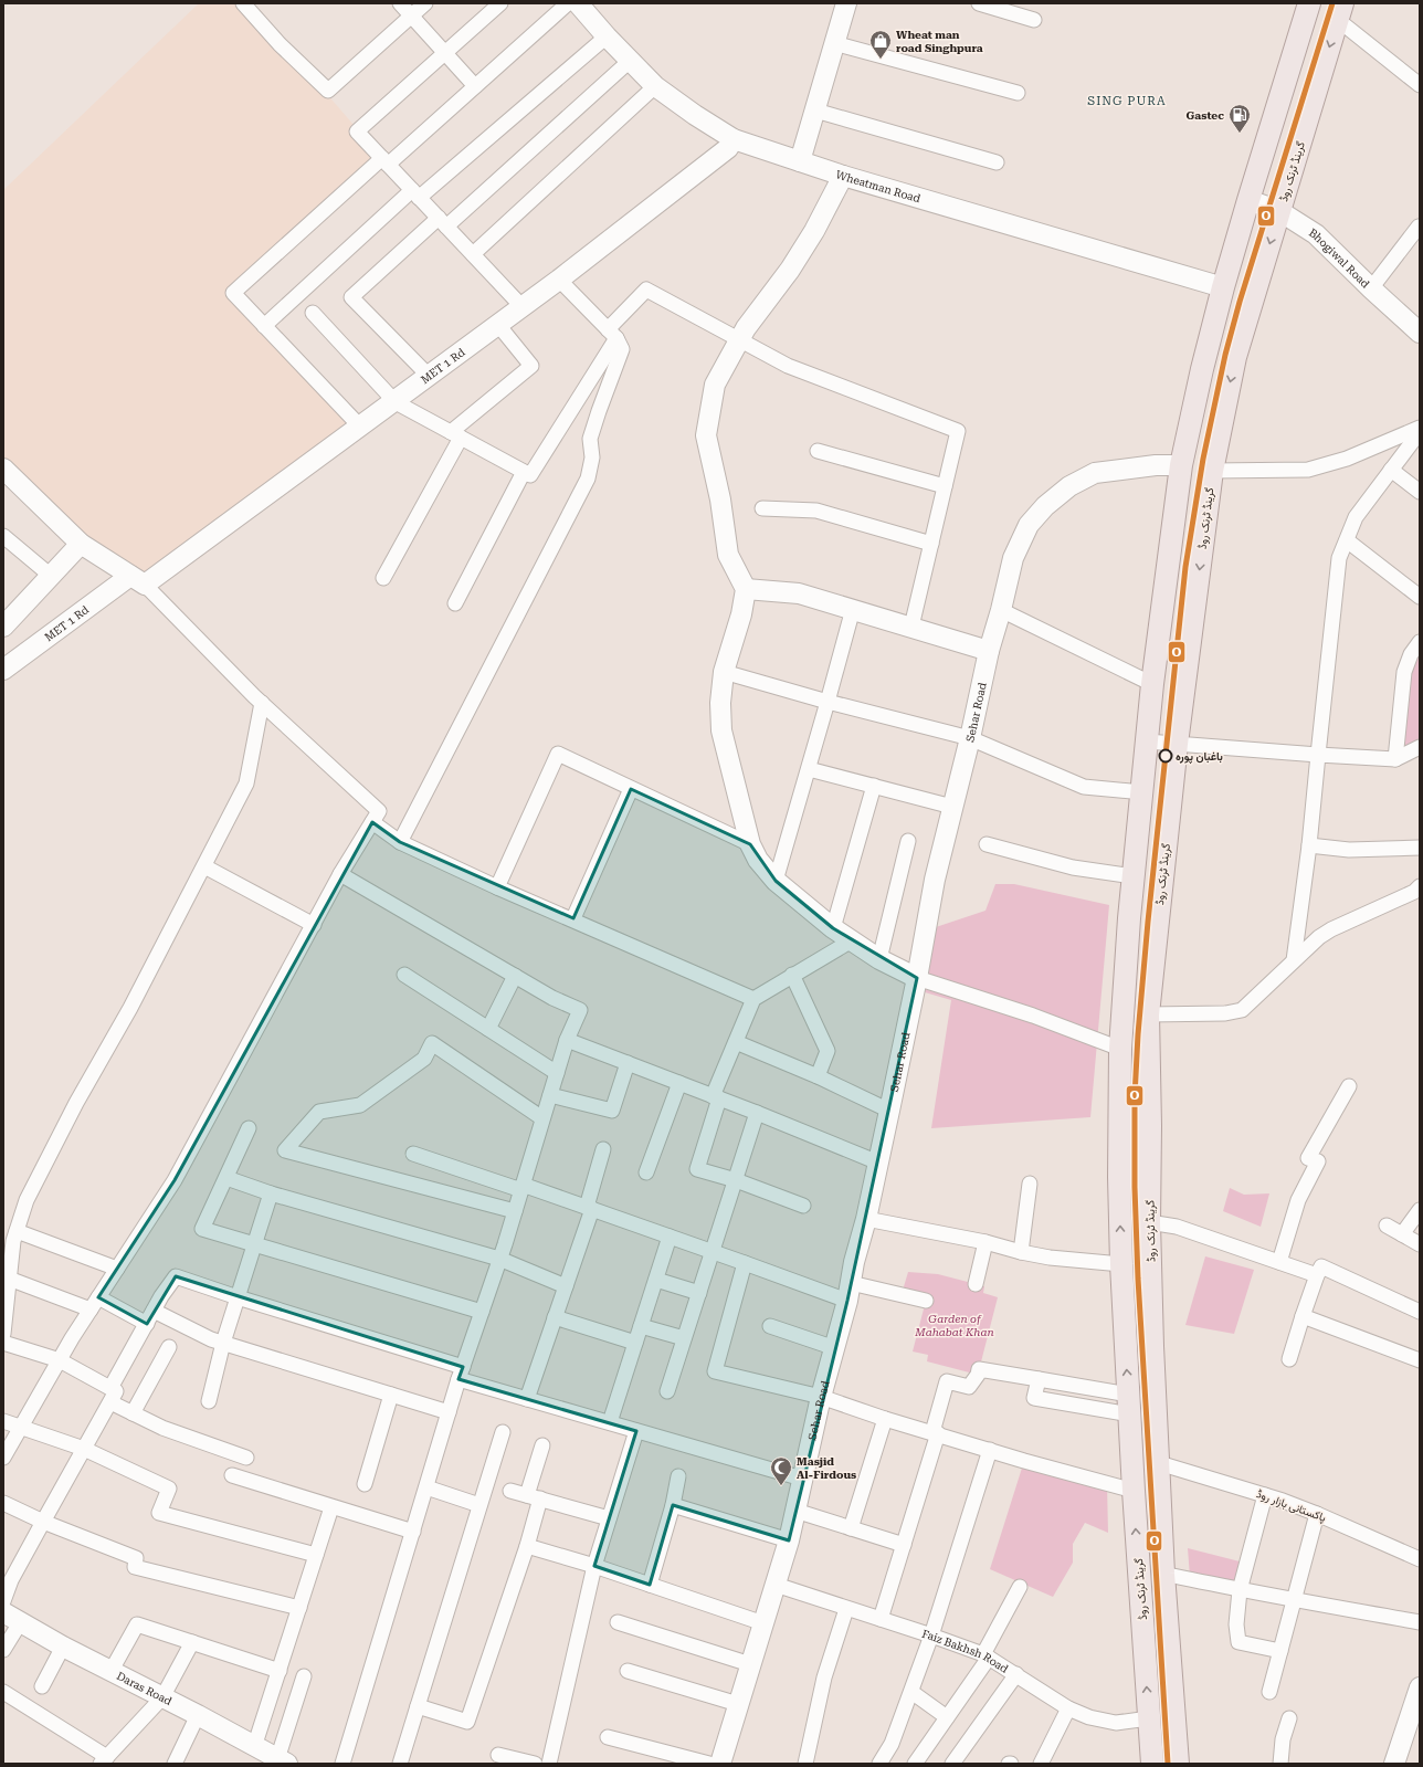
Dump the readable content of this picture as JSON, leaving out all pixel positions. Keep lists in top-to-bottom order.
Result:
{
  "streets": {
    "main road": ["گرینڈ ٹرنک روڈ"],
    "street": [
      "Wheatman Road",
      "Bhogiwal Road",
      "MET 1 Rd",
      "Sehar Road",
      "پاکستانی بازار روڈ",
      "Faiz Bakhsh Road",
      "Daras Road"
    ]
  },
  "crossings": [
    ["گرینڈ ٹرنک روڈ", "Wheatman Road"],
    ["گرینڈ ٹرنک روڈ", "Bhogiwal Road"],
    ["گرینڈ ٹرنک روڈ", "Sehar Road"],
    ["گرینڈ ٹرنک روڈ", "پاکستانی بازار روڈ"],
    ["گرینڈ ٹرنک روڈ", "Faiz Bakhsh Road"],
    ["Wheatman Road", "MET 1 Rd"],
    ["Sehar Road", "Faiz Bakhsh Road"]
  ],
  "districts": ["SING PURA"],
  "parks": ["Garden of Mahabat Khan"],
  "places": {
    "shop": ["Wheat man road Singhpura"],
    "fuel station": ["Gastec"],
    "other": ["باغبان پورہ"],
    "mosque": ["Masjid Al-Firdous"]
  },
  "lines": ["transit line O"]
}
